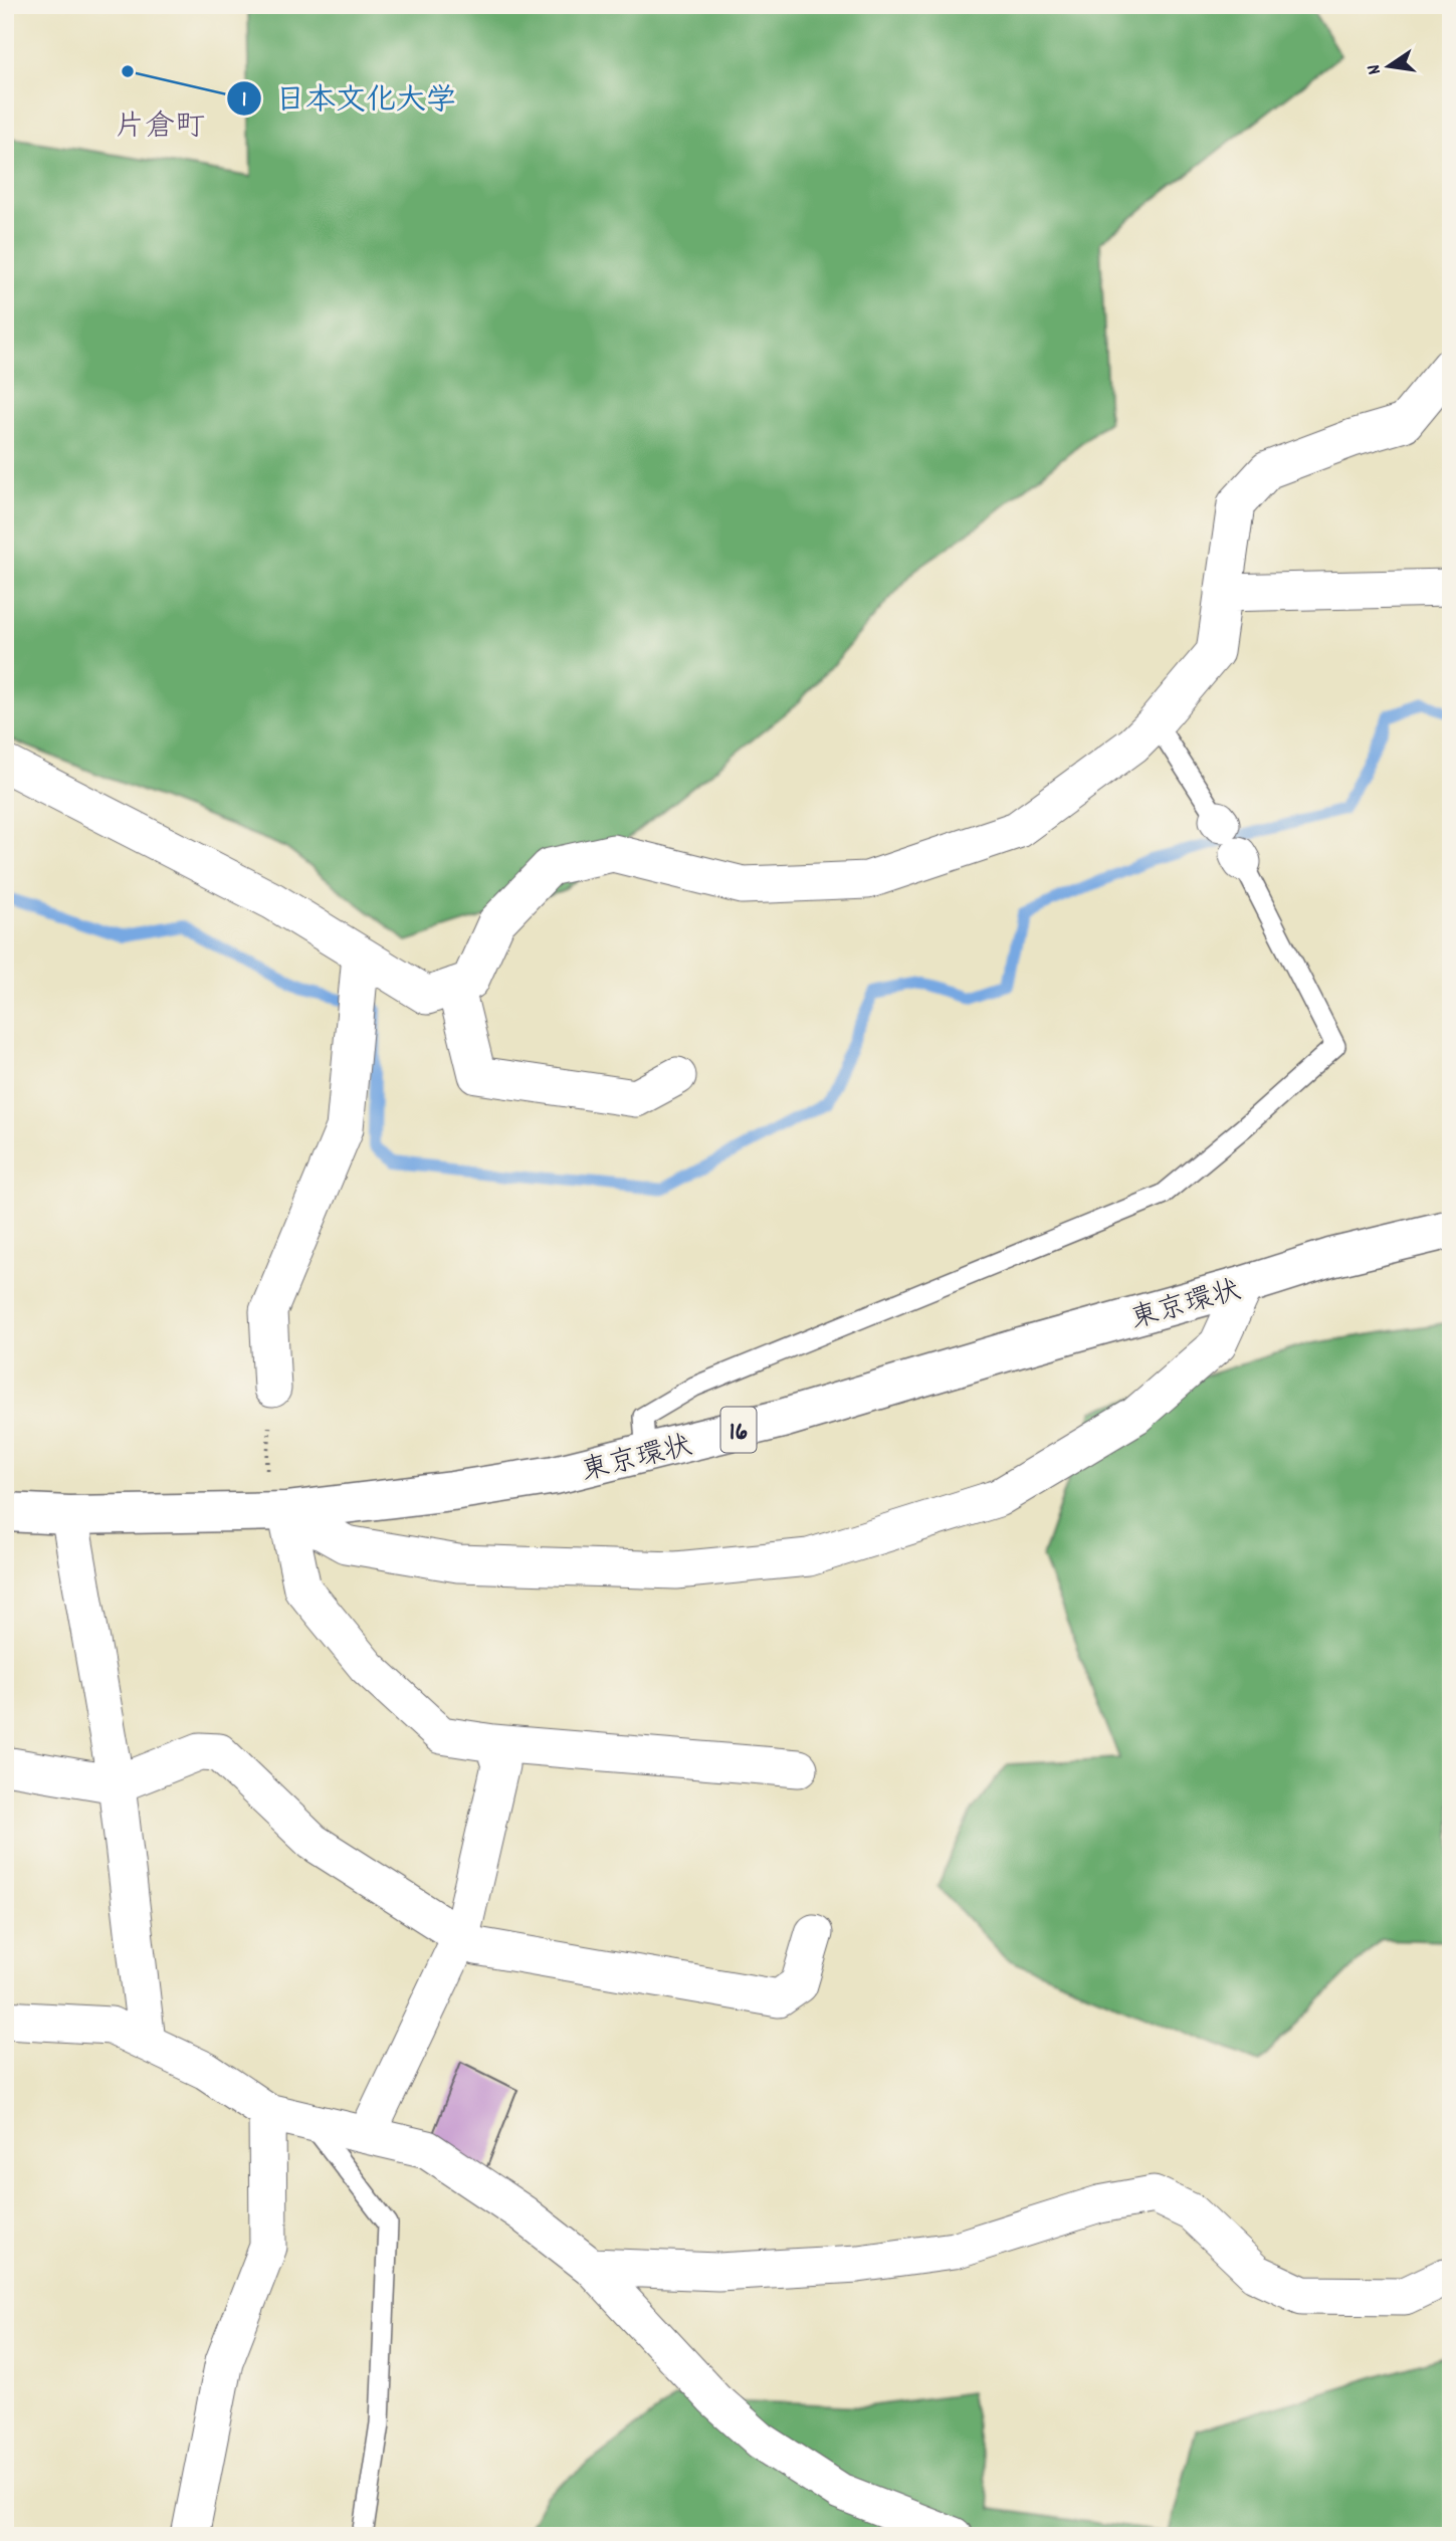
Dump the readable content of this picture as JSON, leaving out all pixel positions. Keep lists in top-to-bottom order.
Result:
{
  "streets": {
    "highway": ["東京環状", "16"]
  },
  "districts": ["片倉町"],
  "places": ["日本文化大学"],
  "north": "left"
}
